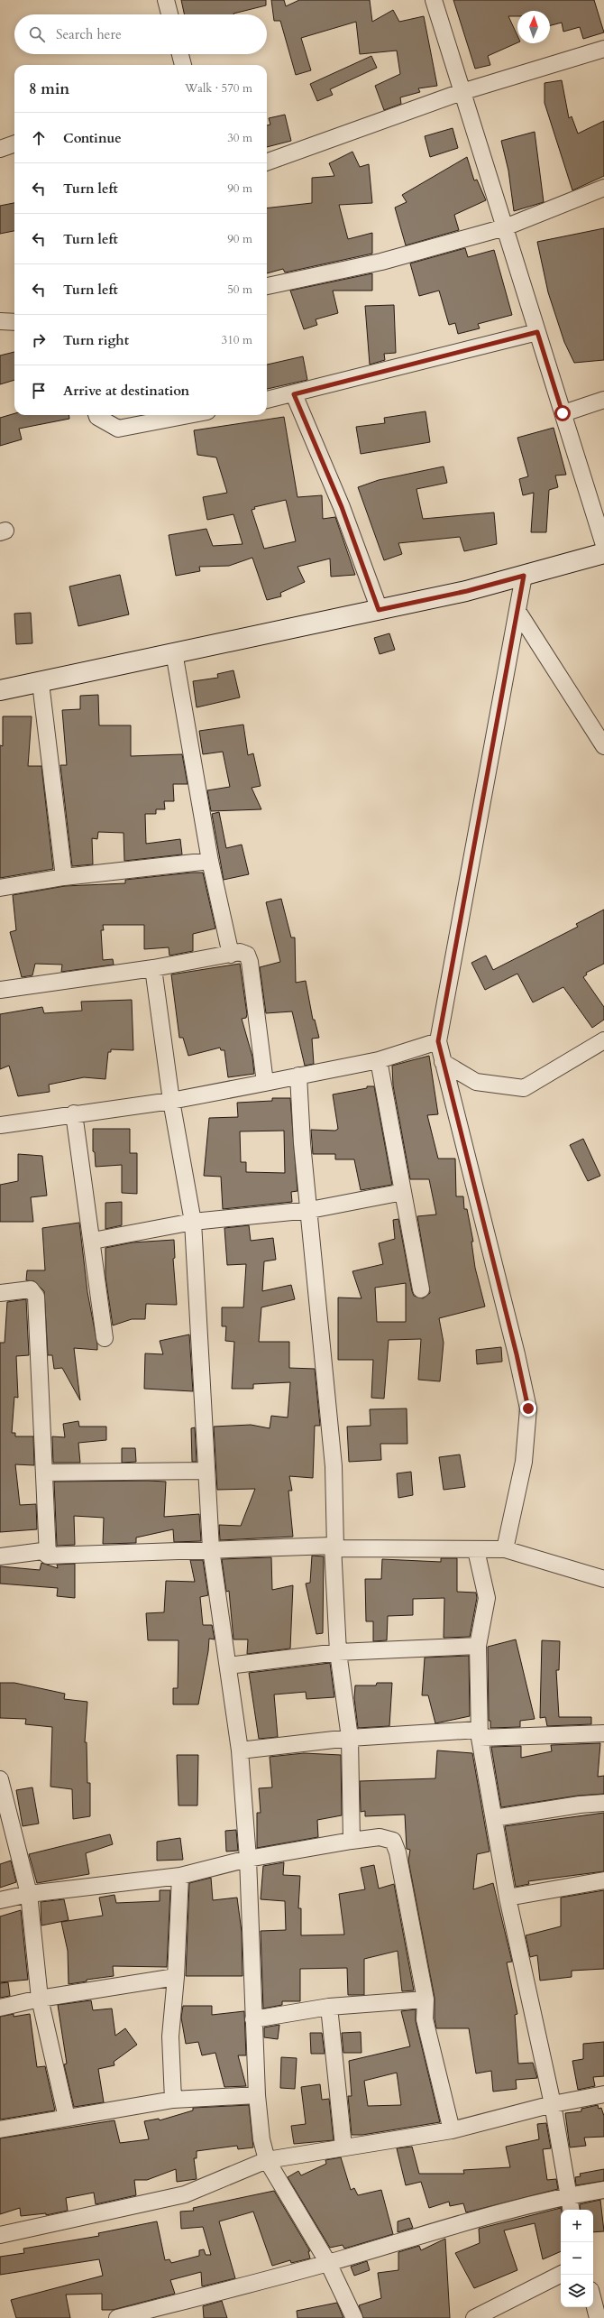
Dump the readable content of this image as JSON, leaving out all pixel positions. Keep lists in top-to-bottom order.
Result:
{
  "north": "top",
  "page": {
    "search": "Search here",
    "heading": ["8 min", "Walk · 570 m"],
    "list": [
      ["Continue", "30 m"],
      ["Turn left", "90 m"],
      ["Turn left", "90 m"],
      ["Turn left", "50 m"],
      ["Turn right", "310 m"],
      "Arrive at destination"
    ],
    "map_buttons": ["+", "−"]
  }
}
